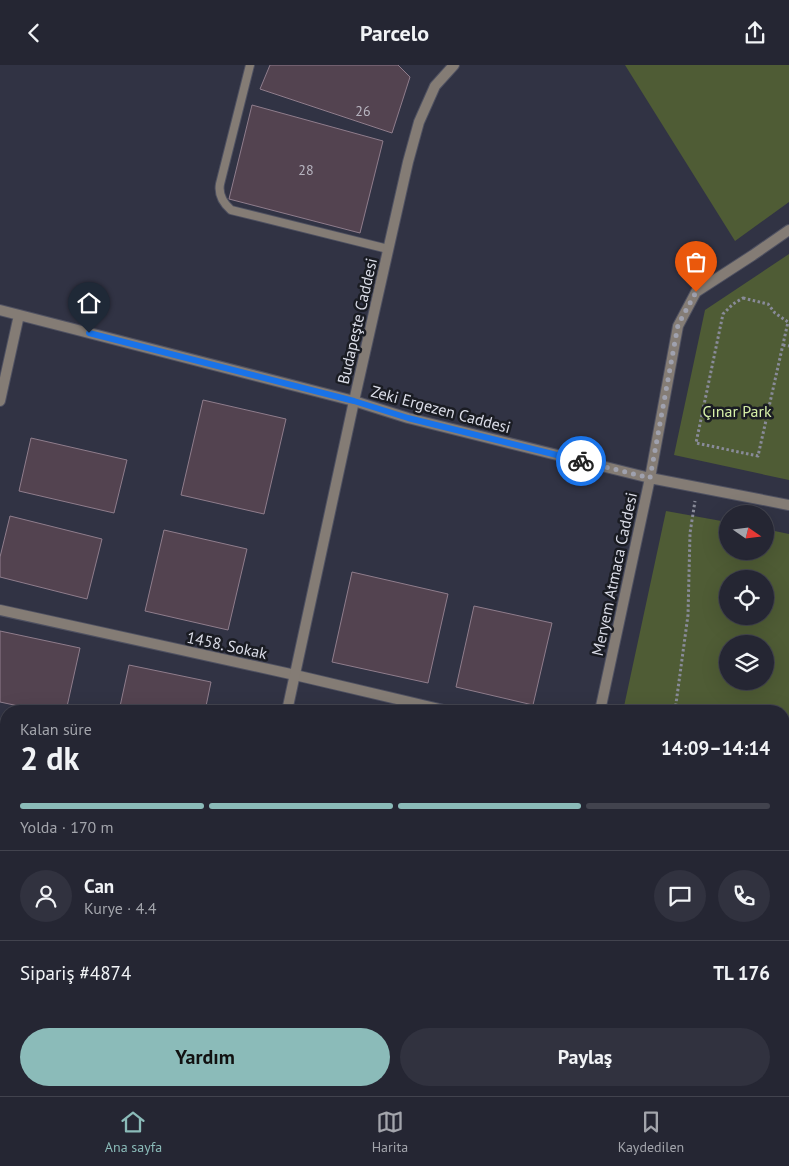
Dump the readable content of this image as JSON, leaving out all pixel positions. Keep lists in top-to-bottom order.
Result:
{
  "streets": {
    "street": [
      "Budapeşte Caddesi",
      "Zeki Ergezen Caddesi",
      "Meryem Atmaca Caddesi",
      "1458. Sokak"
    ]
  },
  "crossings": [
    ["Budapeşte Caddesi", "Zeki Ergezen Caddesi"],
    ["Budapeşte Caddesi", "1458. Sokak"],
    ["Zeki Ergezen Caddesi", "Meryem Atmaca Caddesi"]
  ],
  "parks": ["Çınar Park"],
  "house_numbers": ["26", "28"],
  "north": "right",
  "page": {
    "header": "Parcelo",
    "heading": ["2 dk", "Kalan süre", "14:09–14:14"],
    "panel": [
      "Can",
      "Kurye · 4.4",
      "Sipariş #4874",
      "TL 176"
    ],
    "bar": "Yolda · 170 m",
    "buttons": ["Yardım", "Paylaş"],
    "tabs": ["Ana sayfa", "Harita", "Kaydedilen"]
  }
}
